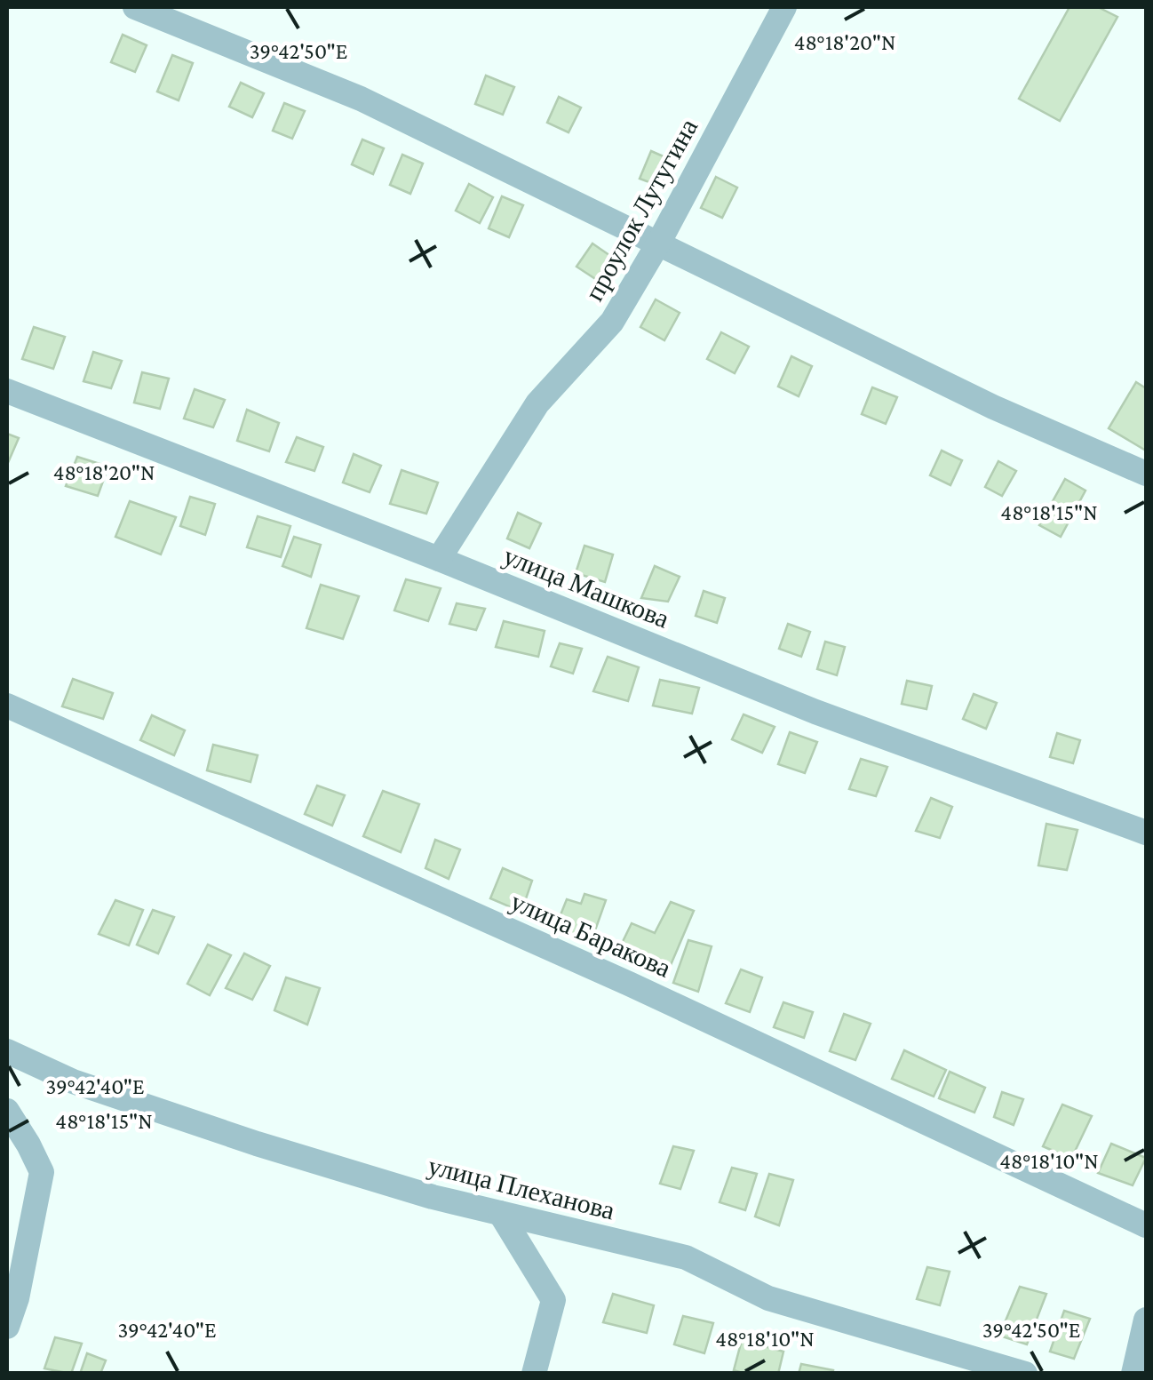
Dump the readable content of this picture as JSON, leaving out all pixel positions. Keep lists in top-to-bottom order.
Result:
{
  "streets": {
    "street": [
      "проулок Лутугина",
      "улица Машкова",
      "улица Баракова",
      "улица Плеханова"
    ]
  },
  "crossings": [
    ["проулок Лутугина", "улица Машкова"]
  ],
  "coordinates": [
    "48°18'20\"N",
    "39°42'50\"E",
    "48°18'15\"N",
    "39°42'40\"E",
    "48°18'10\"N"
  ]
}
